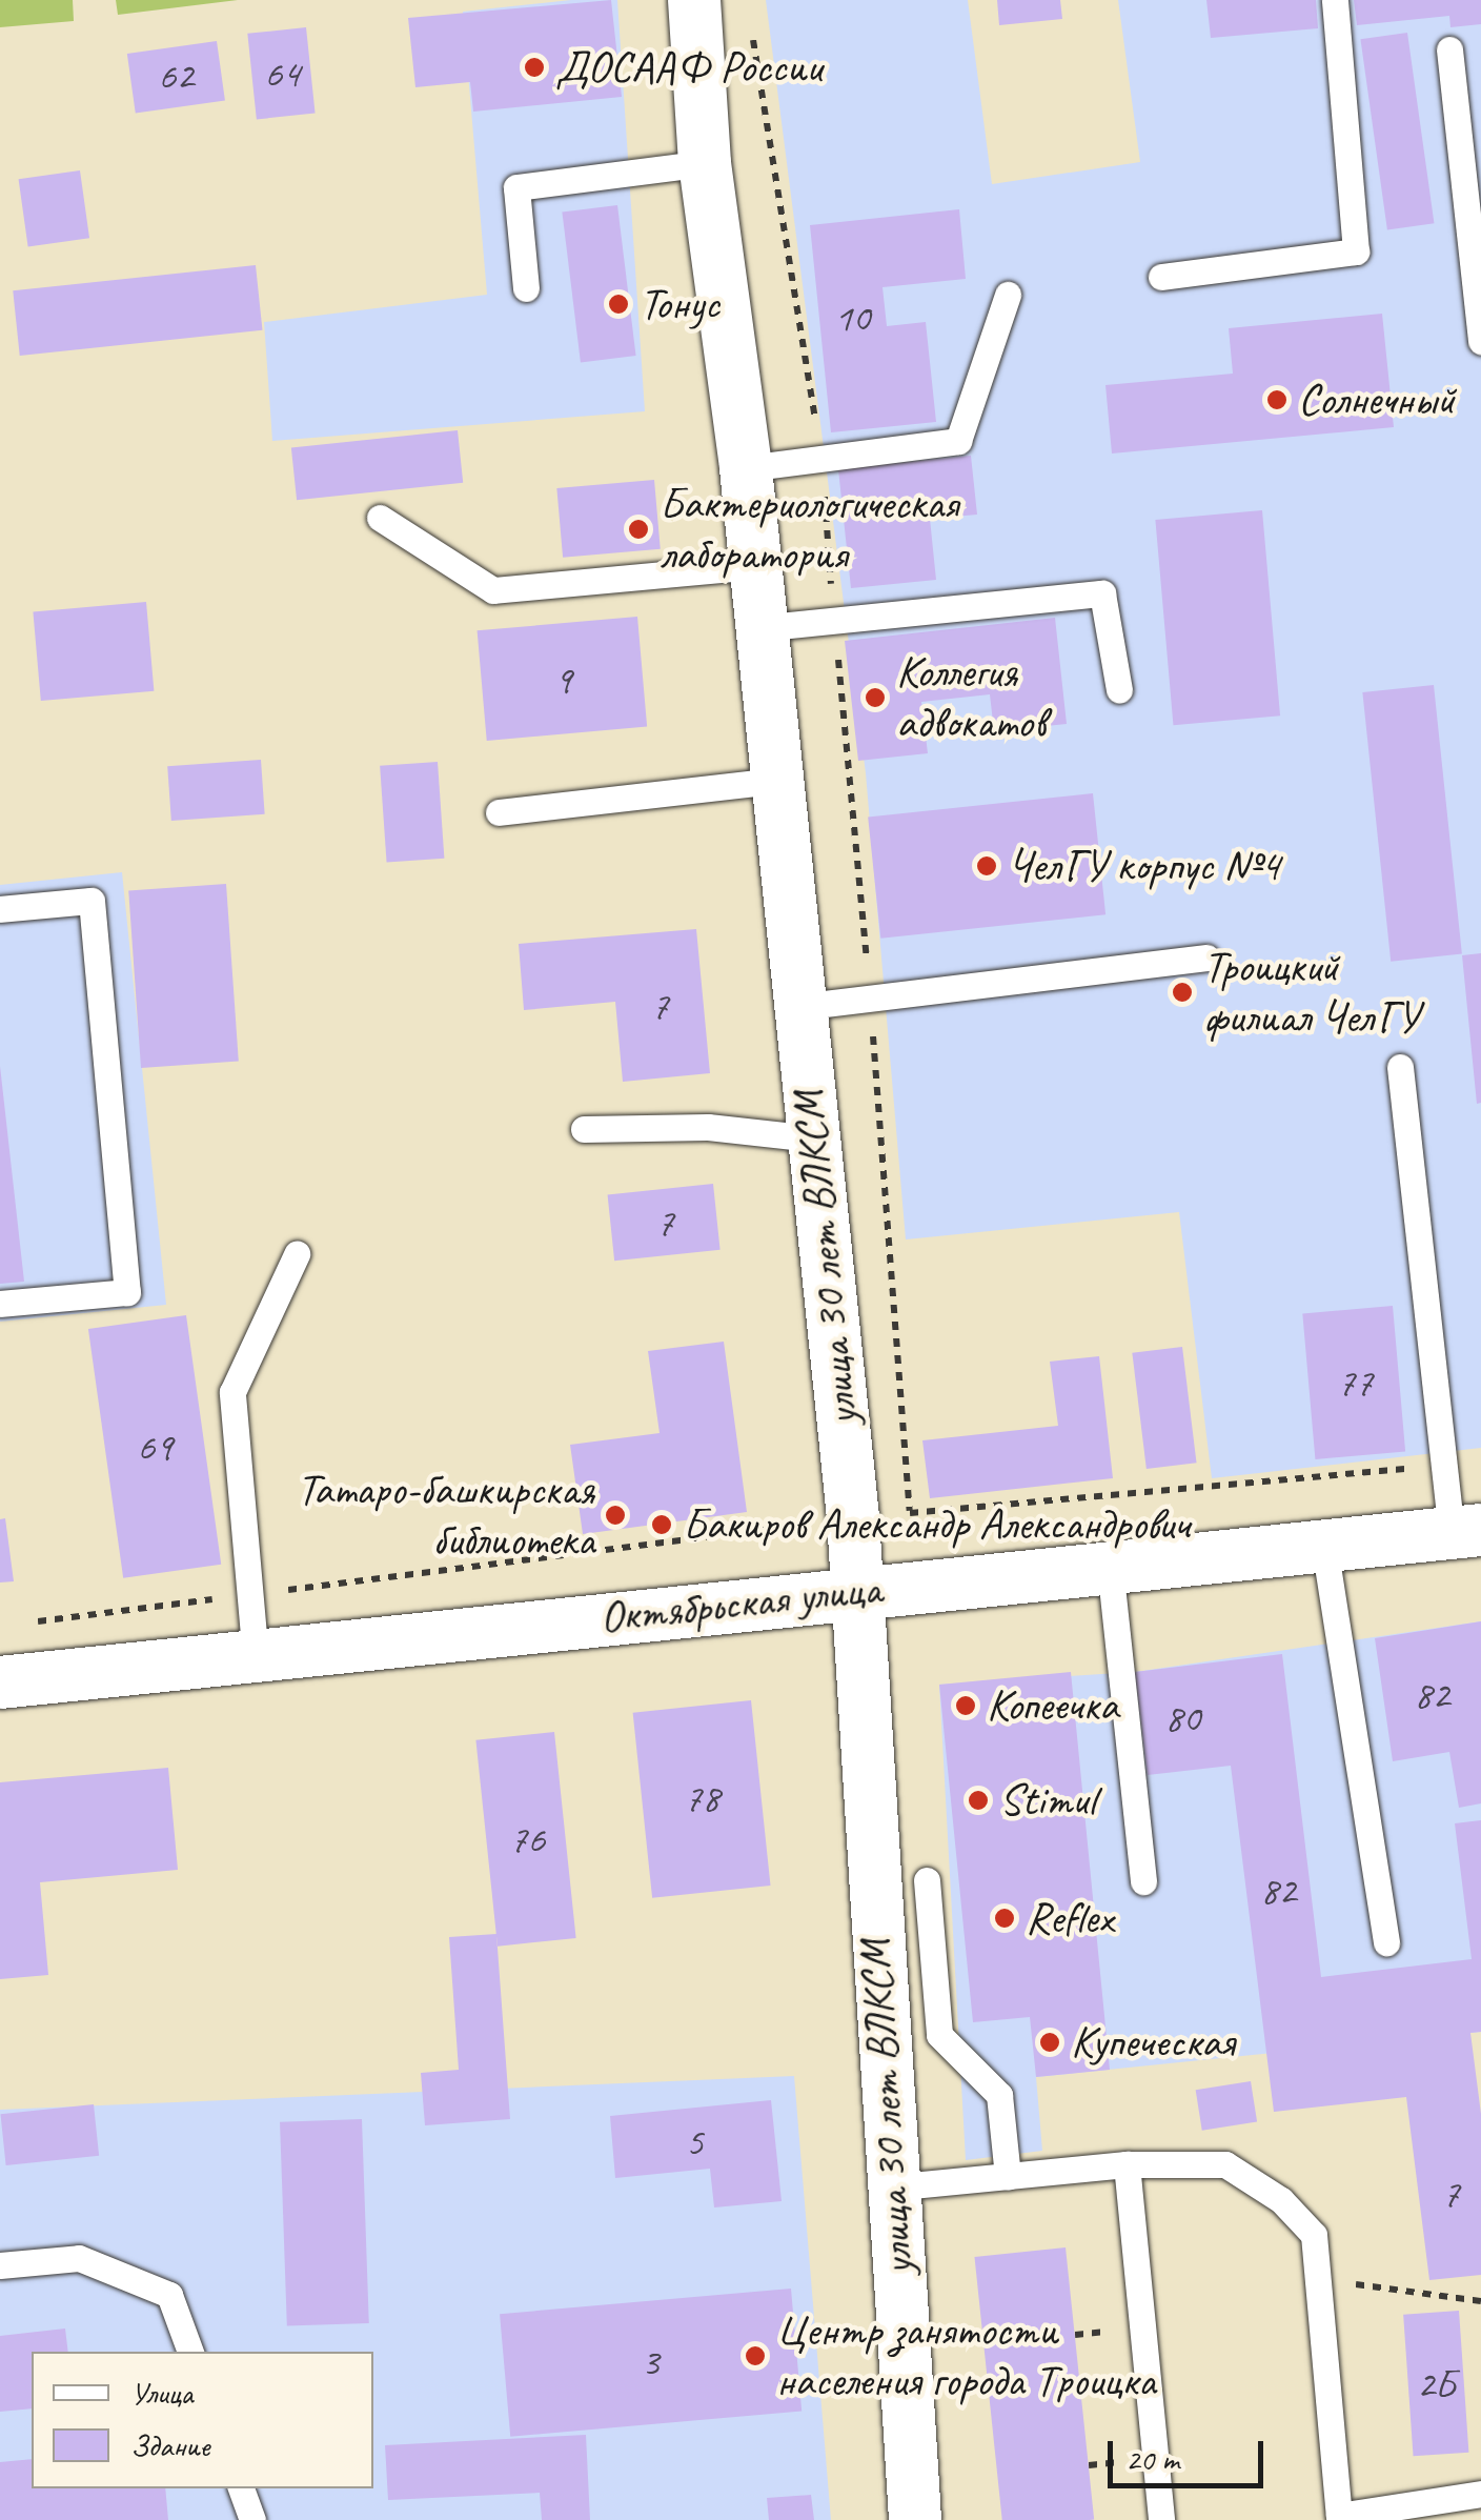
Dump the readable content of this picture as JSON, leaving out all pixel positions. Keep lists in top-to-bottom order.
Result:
{
  "streets": {
    "street": ["улица 30 лет ВЛКСМ", "Октябрьская улица"]
  },
  "crossings": [
    ["улица 30 лет ВЛКСМ", "Октябрьская улица"]
  ],
  "places": [
    "ДОСААФ России",
    "Тонус",
    "Солнечный",
    "Бактериологическая лаборатория",
    "Коллегия адвокатов",
    "ЧелГУ корпус №4",
    "Троицкий филиал ЧелГУ",
    "Татаро-башкирская библиотека",
    "Бакиров Александр Александрович",
    "Копеечка",
    "Stimul",
    "Reflex",
    "Купеческая",
    "Центр занятости населения города Троицка"
  ],
  "house_numbers": [
    "64",
    "62",
    "10",
    "9",
    "7",
    "7",
    "77",
    "69",
    "82",
    "80",
    "78",
    "76",
    "82",
    "5",
    "7",
    "3",
    "2Б"
  ],
  "legend": ["Улица", "Здание"],
  "scale_bar": "20 m"
}
